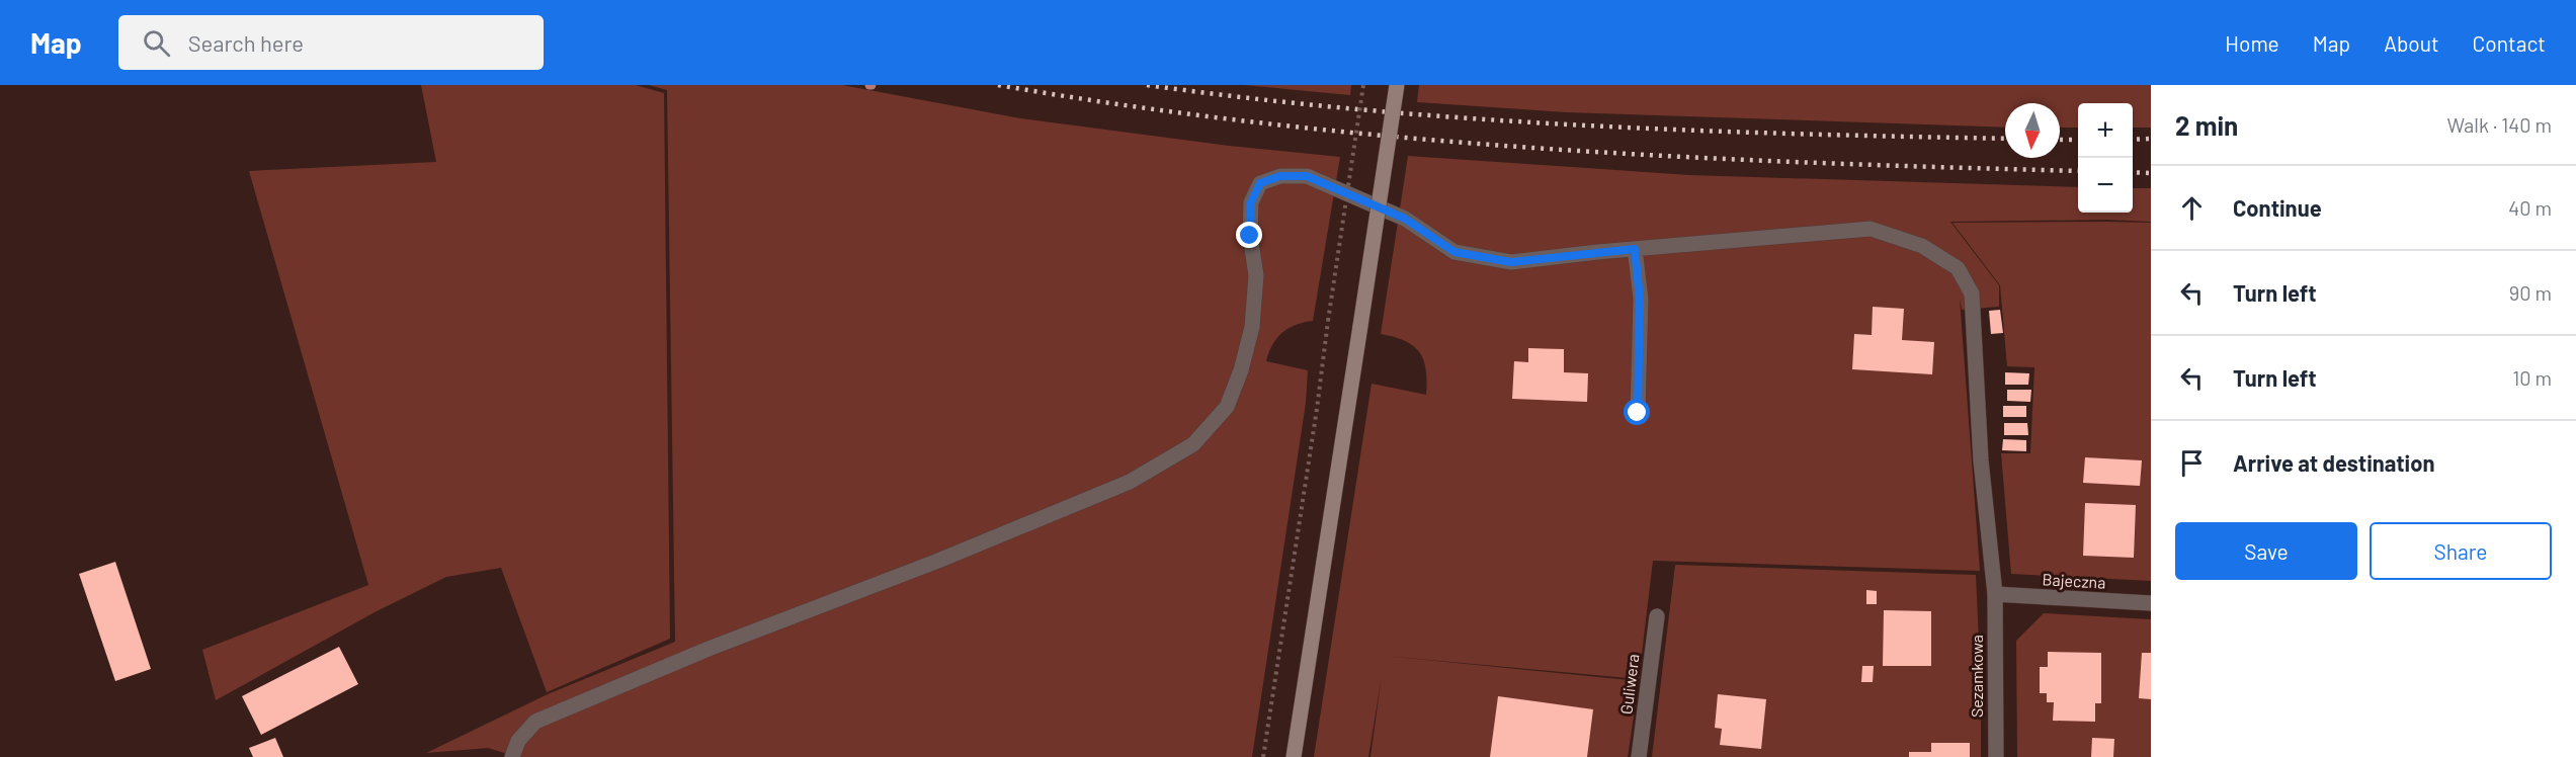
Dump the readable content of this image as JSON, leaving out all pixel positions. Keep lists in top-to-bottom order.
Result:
{
  "streets": {
    "street": ["Bajeczna", "Sezamkowa", "Guliwera"]
  },
  "crossings": [
    ["Bajeczna", "Sezamkowa"]
  ],
  "north": "bottom",
  "page": {
    "header": "Map",
    "search": "Search here",
    "nav": [
      "Home",
      "Map",
      "About",
      "Contact"
    ],
    "heading": ["2 min", "Walk · 140 m"],
    "map_buttons": ["+", "−"],
    "list": [
      ["Continue", "40 m"],
      ["Turn left", "90 m"],
      ["Turn left", "10 m"],
      "Arrive at destination"
    ],
    "buttons": ["Save", "Share"]
  }
}
